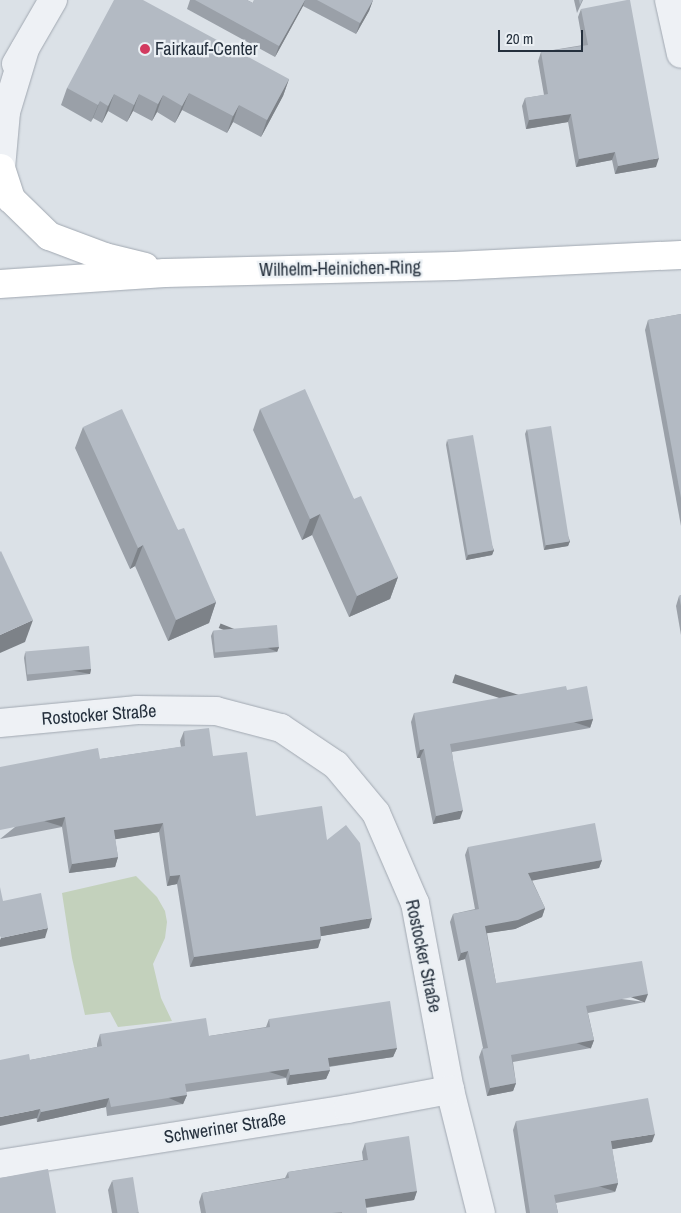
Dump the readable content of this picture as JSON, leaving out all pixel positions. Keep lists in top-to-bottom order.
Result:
{
  "streets": {
    "main road": ["Wilhelm-Heinichen-Ring"],
    "street": ["Rostocker Straße", "Schweriner Straße"]
  },
  "crossings": [
    ["Rostocker Straße", "Schweriner Straße"]
  ],
  "places": ["Fairkauf-Center"],
  "scale_bar": "20 m"
}
